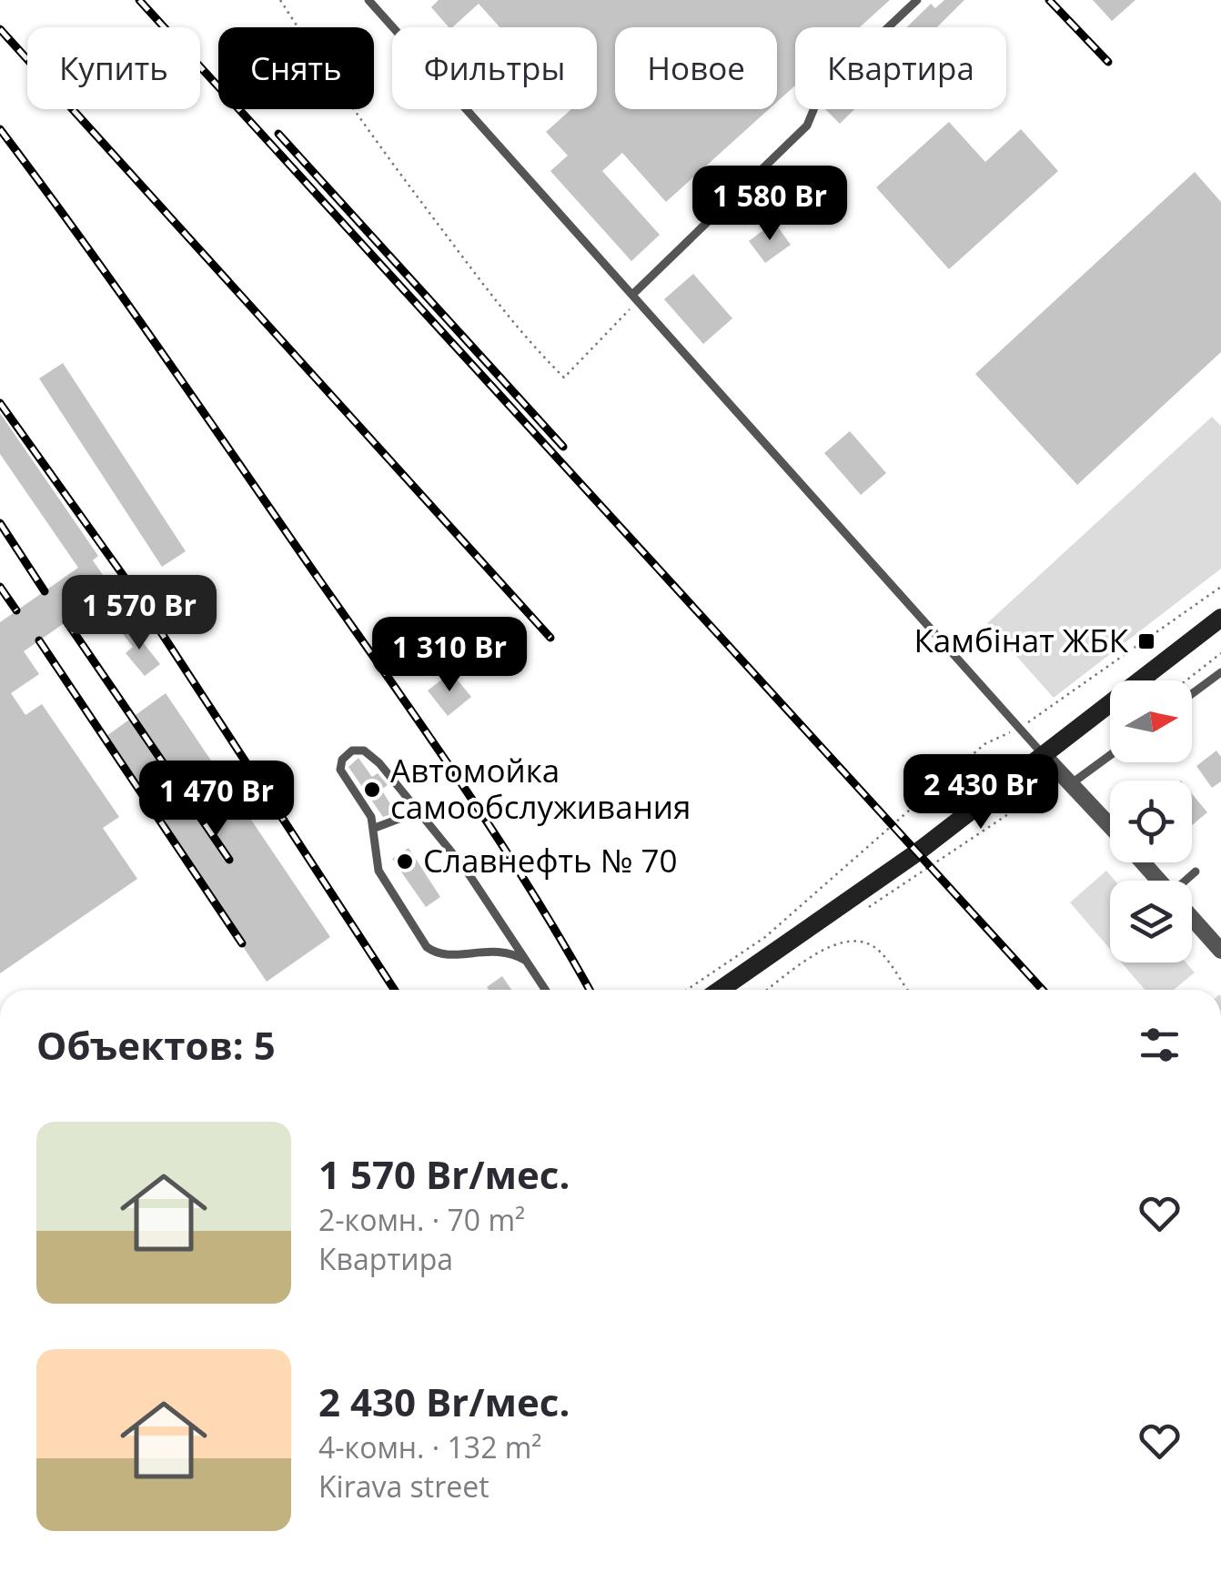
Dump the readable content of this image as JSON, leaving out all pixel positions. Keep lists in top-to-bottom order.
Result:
{
  "places": {
    "transit": ["Камбінат ЖБК"],
    "other": ["Автомойка самообслуживания", "Славнефть № 70"]
  },
  "north": "right",
  "page": {
    "chip": [
      "Купить",
      "Снять",
      "Фильтры",
      "Новое",
      "Квартира"
    ],
    "price": [
      "1 580 Br",
      "1 570 Br",
      "1 310 Br",
      "2 430 Br",
      "1 470 Br"
    ],
    "heading": "Объектов: 5",
    "list": [
      {
        "name": "1 570 Br/мес.",
        "note": "2-комн. · 70 m² · Квартира"
      },
      {
        "name": "2 430 Br/мес.",
        "note": "4-комн. · 132 m² · Kirava street"
      }
    ]
  }
}
